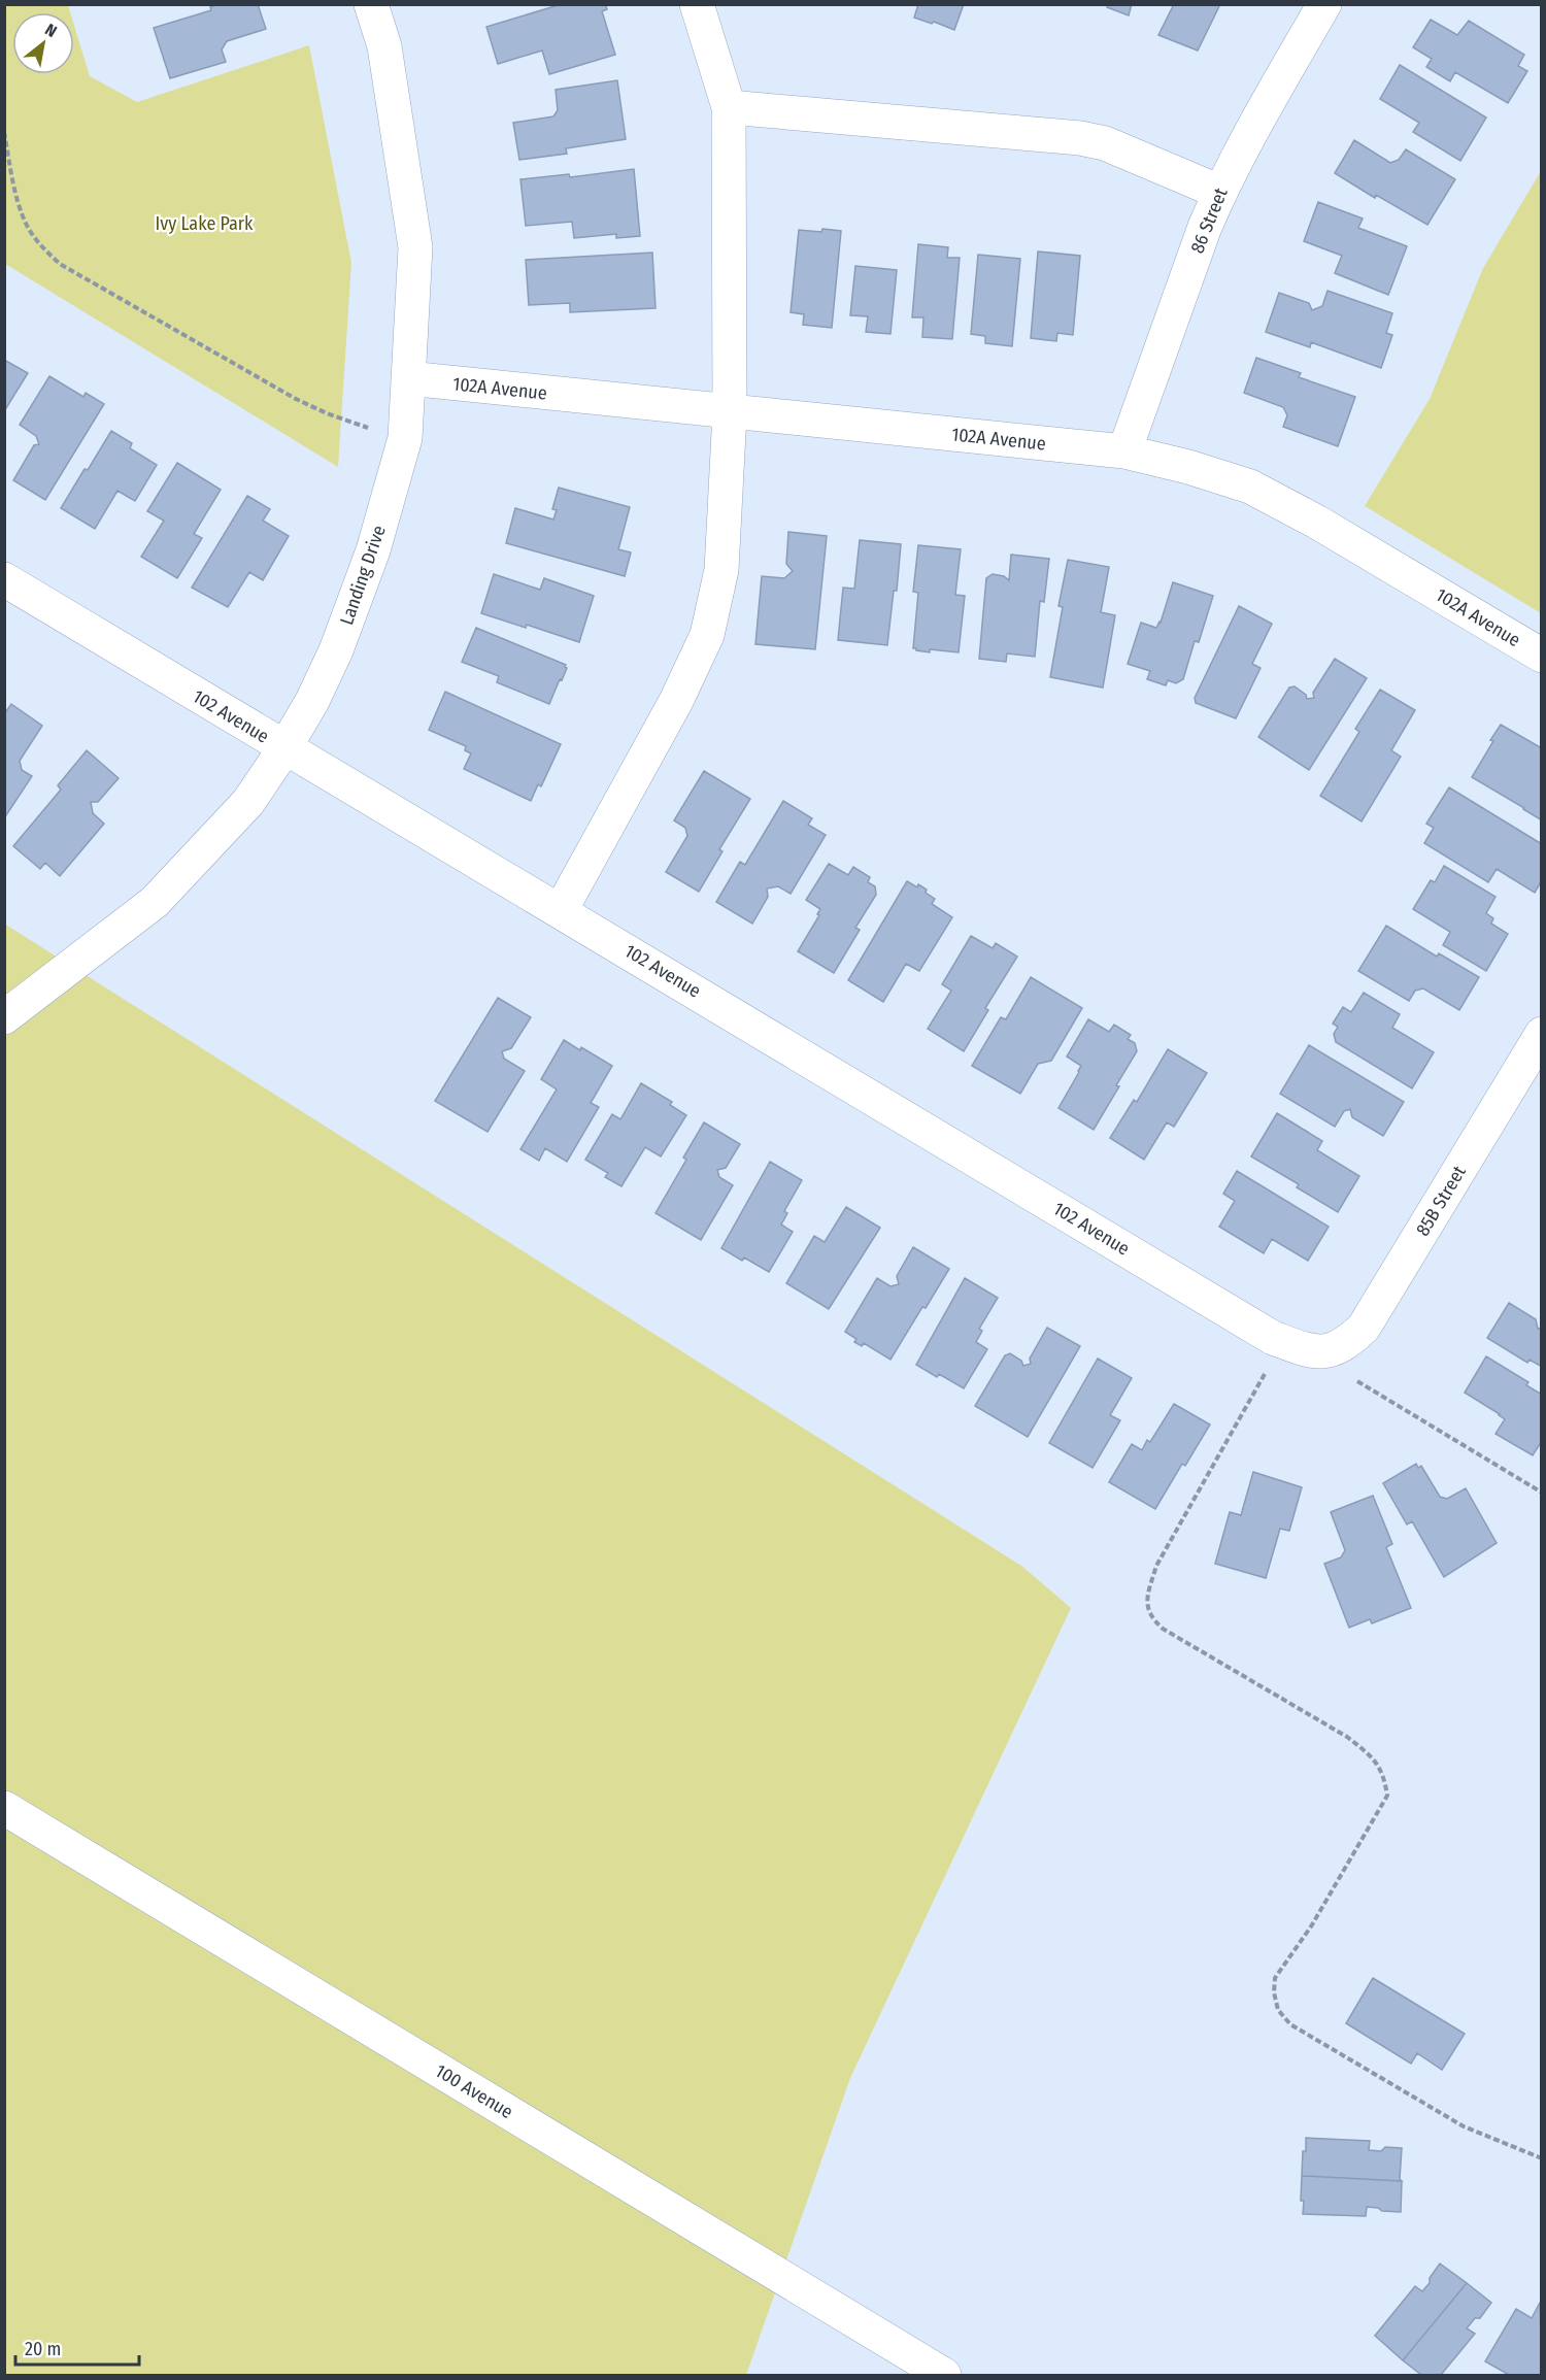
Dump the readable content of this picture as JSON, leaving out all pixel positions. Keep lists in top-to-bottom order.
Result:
{
  "streets": {
    "street": [
      "86 Street",
      "102A Avenue",
      "Landing Drive",
      "102 Avenue",
      "85B Street",
      "100 Avenue"
    ]
  },
  "crossings": [
    ["86 Street", "102A Avenue"],
    ["102A Avenue", "Landing Drive"],
    ["Landing Drive", "102 Avenue"],
    ["102 Avenue", "85B Street"]
  ],
  "parks": ["Ivy Lake Park"],
  "scale_bar": "20 m",
  "north": "top right"
}
